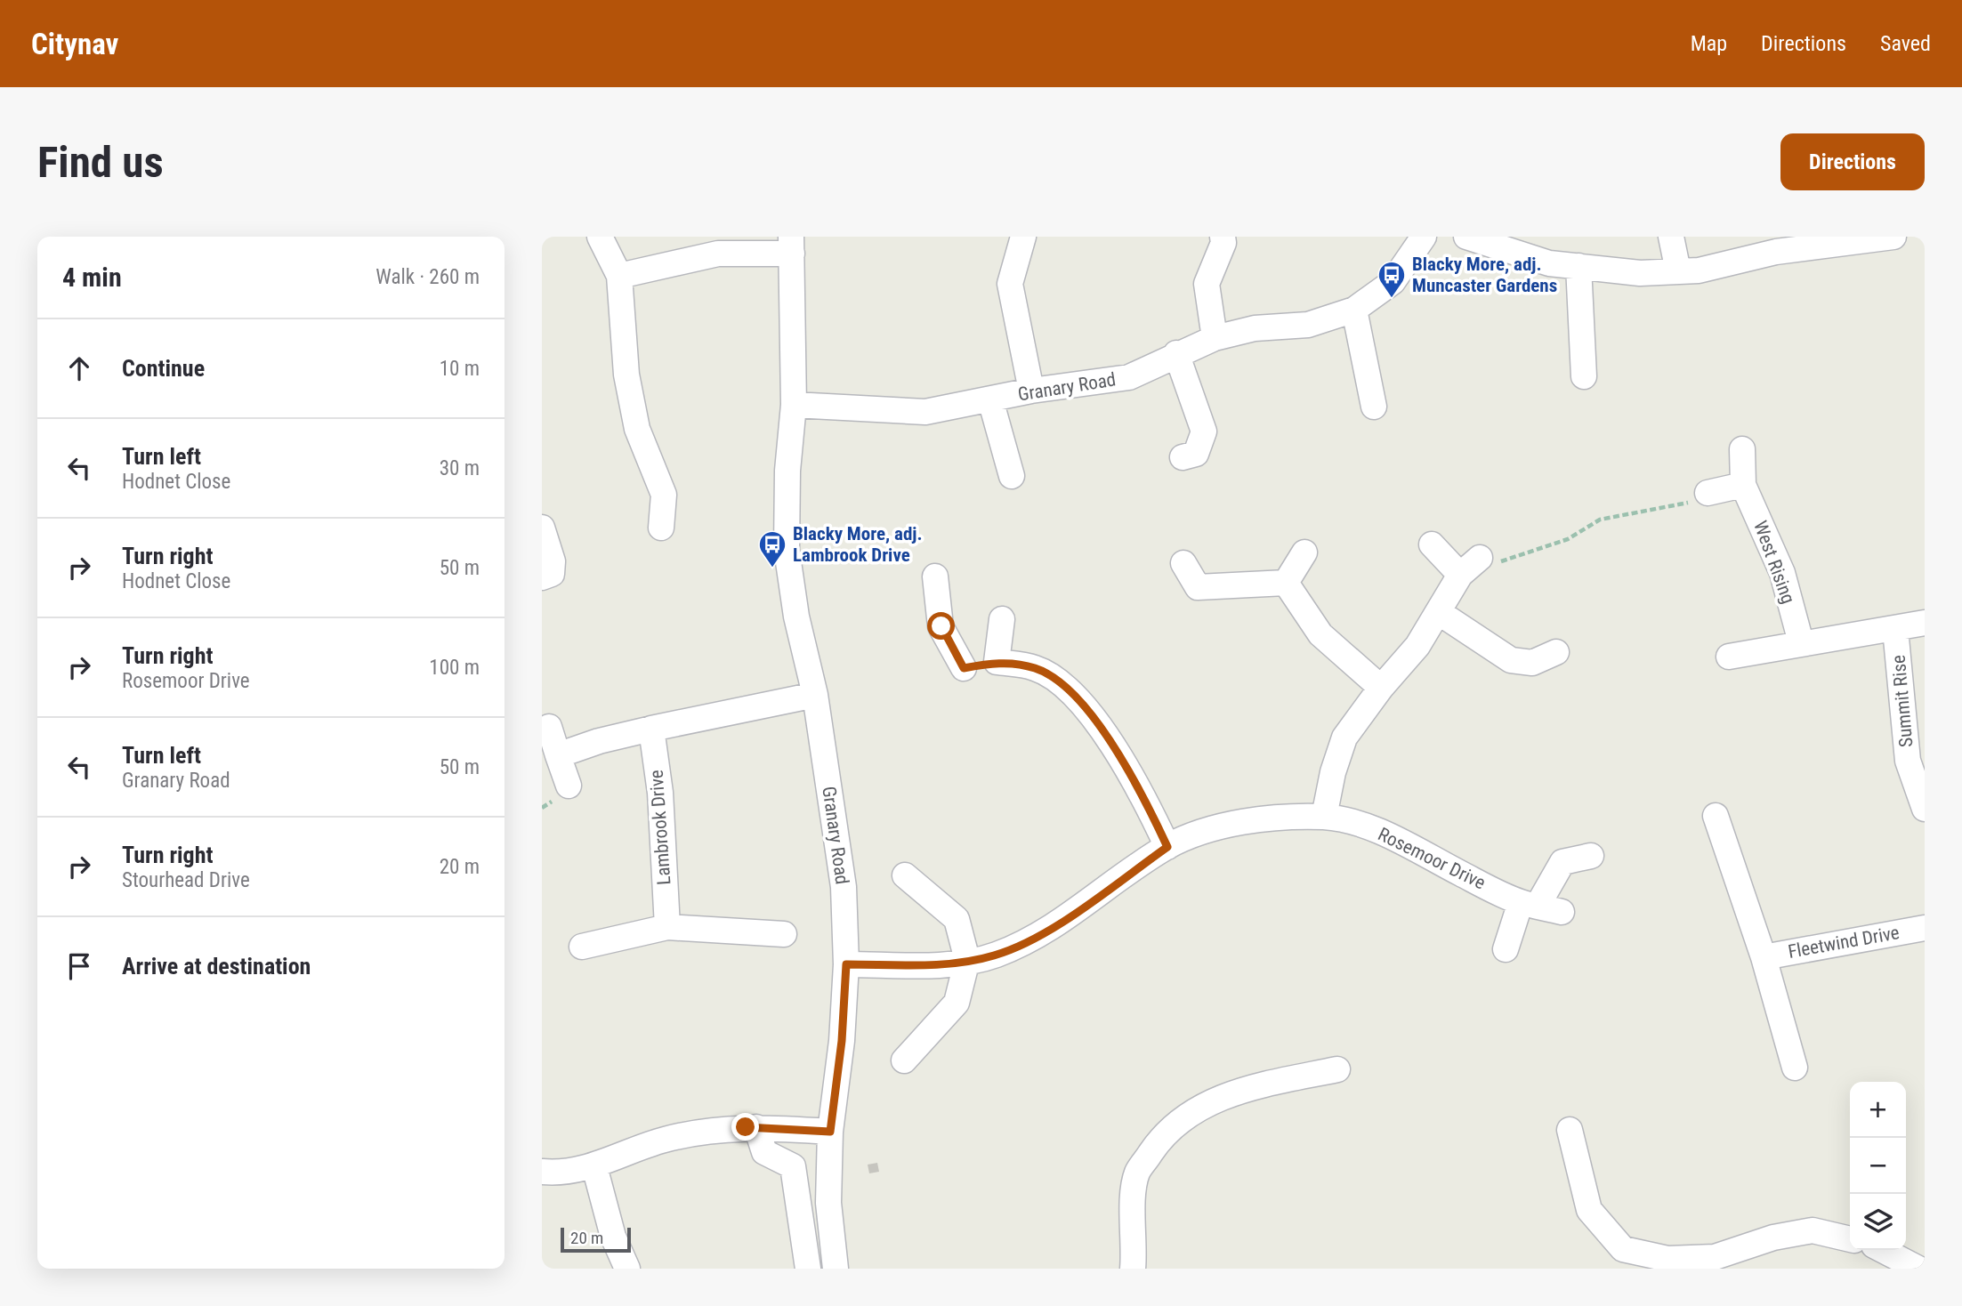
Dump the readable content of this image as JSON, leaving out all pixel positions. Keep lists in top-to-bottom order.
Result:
{
  "streets": {
    "street": [
      "Granary Road",
      "West Rising",
      "Summit Rise",
      "Lambrook Drive",
      "Rosemoor Drive",
      "Fleetwind Drive"
    ]
  },
  "crossings": [
    ["Granary Road", "Rosemoor Drive"]
  ],
  "places": {
    "bus stop": ["Blacky More, adj. Muncaster Gardens", "Blacky More, adj. Lambrook Drive"]
  },
  "scale_bar": "20 m",
  "page": {
    "header": "Citynav",
    "nav": ["Map", "Directions", "Saved"],
    "buttons": "Directions",
    "title": "Find us",
    "heading": ["4 min", "Walk · 260 m"],
    "list": [
      ["Continue", "10 m"],
      ["Turn left", "Hodnet Close", "30 m"],
      ["Turn right", "Hodnet Close", "50 m"],
      ["Turn right", "Rosemoor Drive", "100 m"],
      ["Turn left", "Granary Road", "50 m"],
      ["Turn right", "Stourhead Drive", "20 m"],
      "Arrive at destination"
    ],
    "map_buttons": ["+", "−"],
    "scale": "20 m"
  }
}
